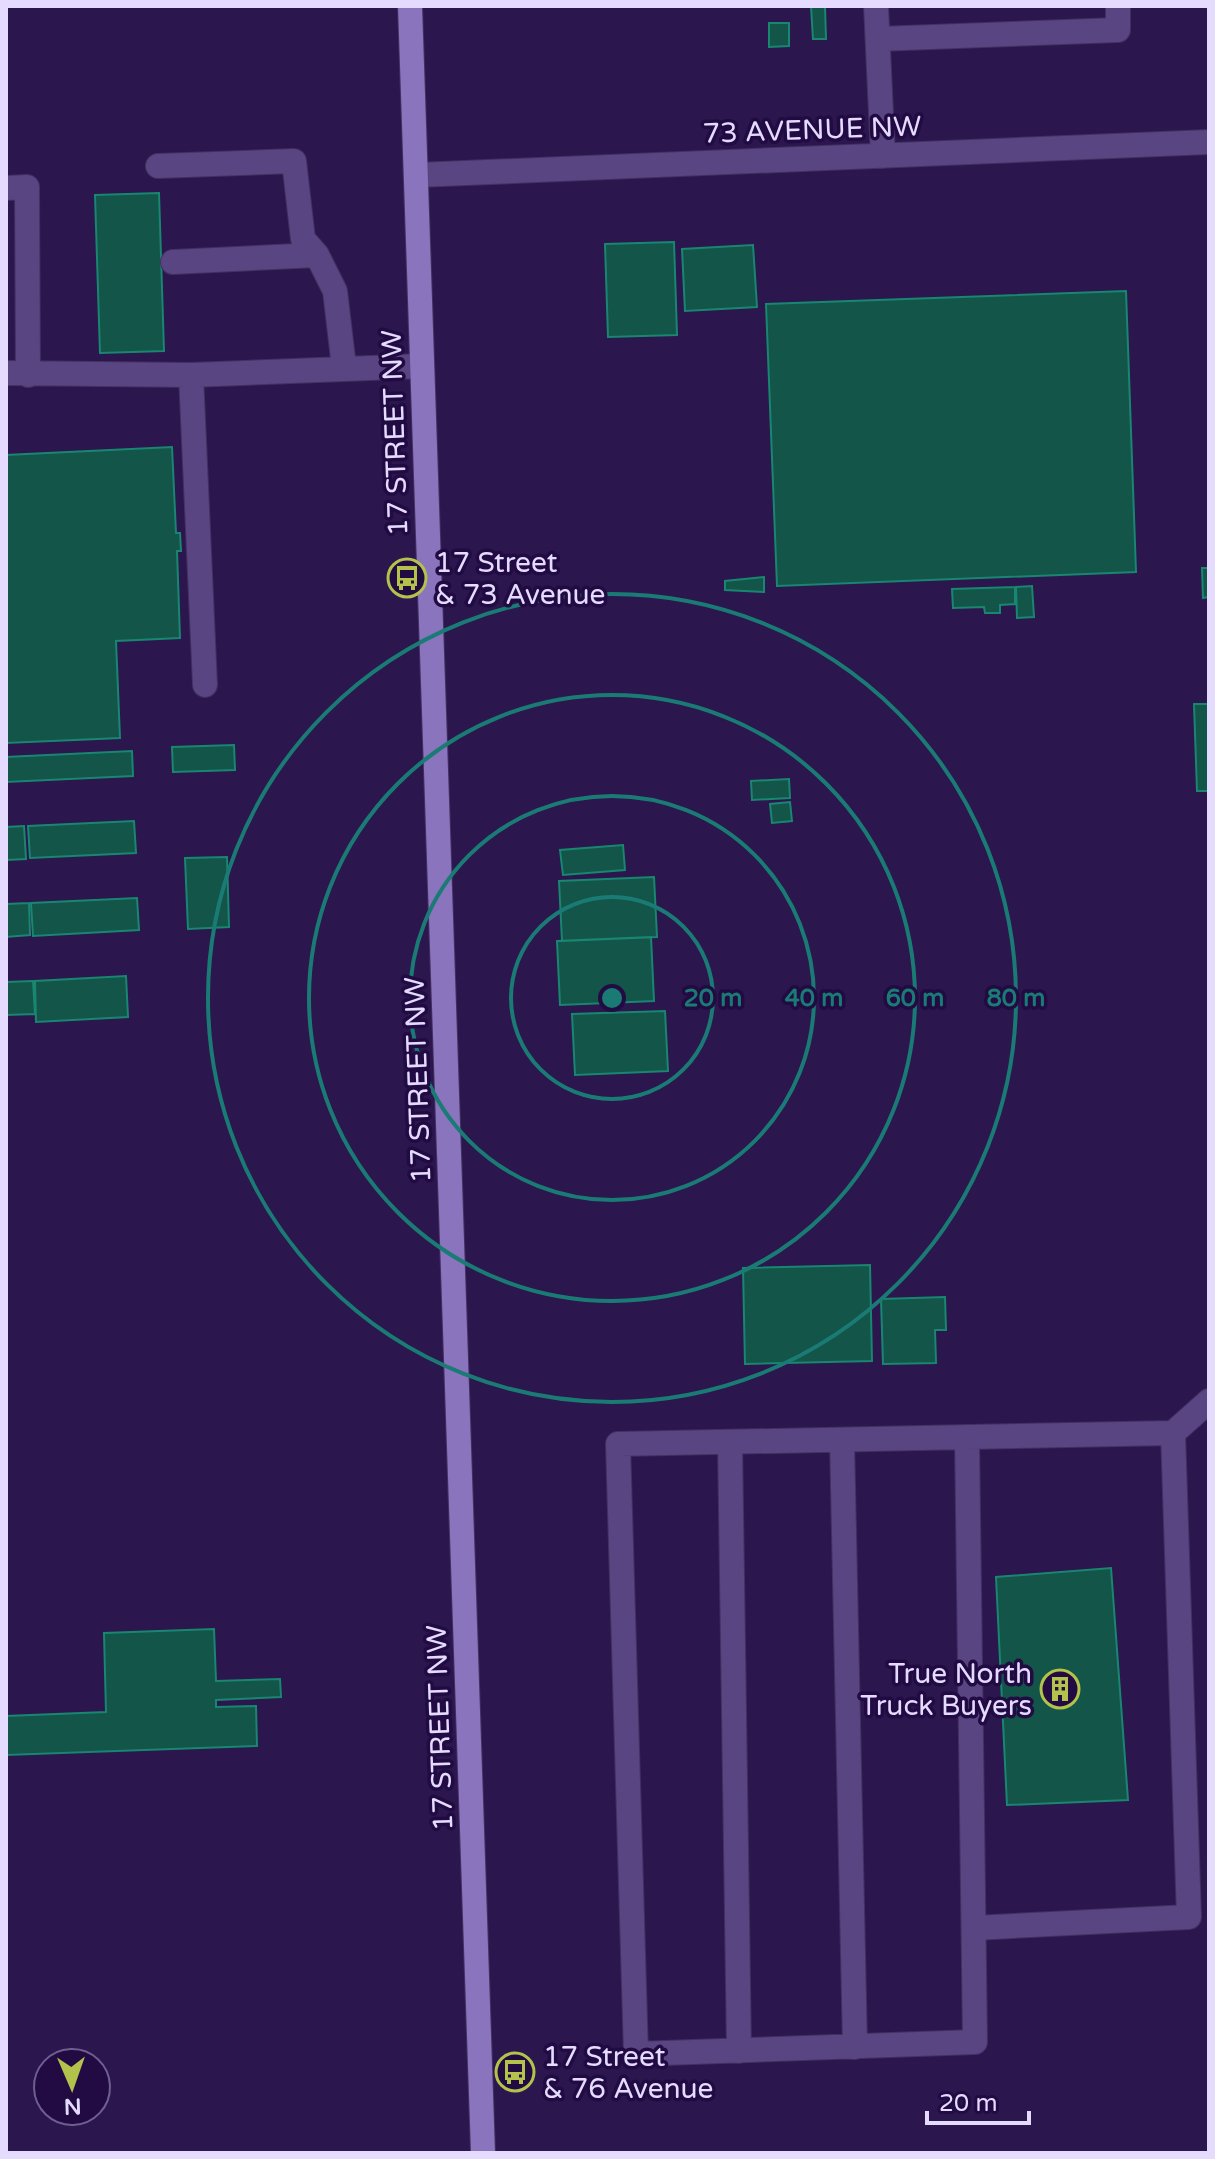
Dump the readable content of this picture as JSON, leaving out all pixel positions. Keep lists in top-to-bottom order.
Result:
{
  "streets": {
    "main road": ["17 STREET NW"],
    "street": ["73 AVENUE NW"]
  },
  "crossings": [
    ["73 AVENUE NW", "17 STREET NW"]
  ],
  "places": {
    "bus stop": ["17 Street & 73 Avenue", "17 Street & 76 Avenue"],
    "building": ["True North Truck Buyers"]
  },
  "scale_bar": "20 m",
  "north": "bottom",
  "rings": [
    "20 m",
    "40 m",
    "60 m",
    "80 m"
  ]
}
